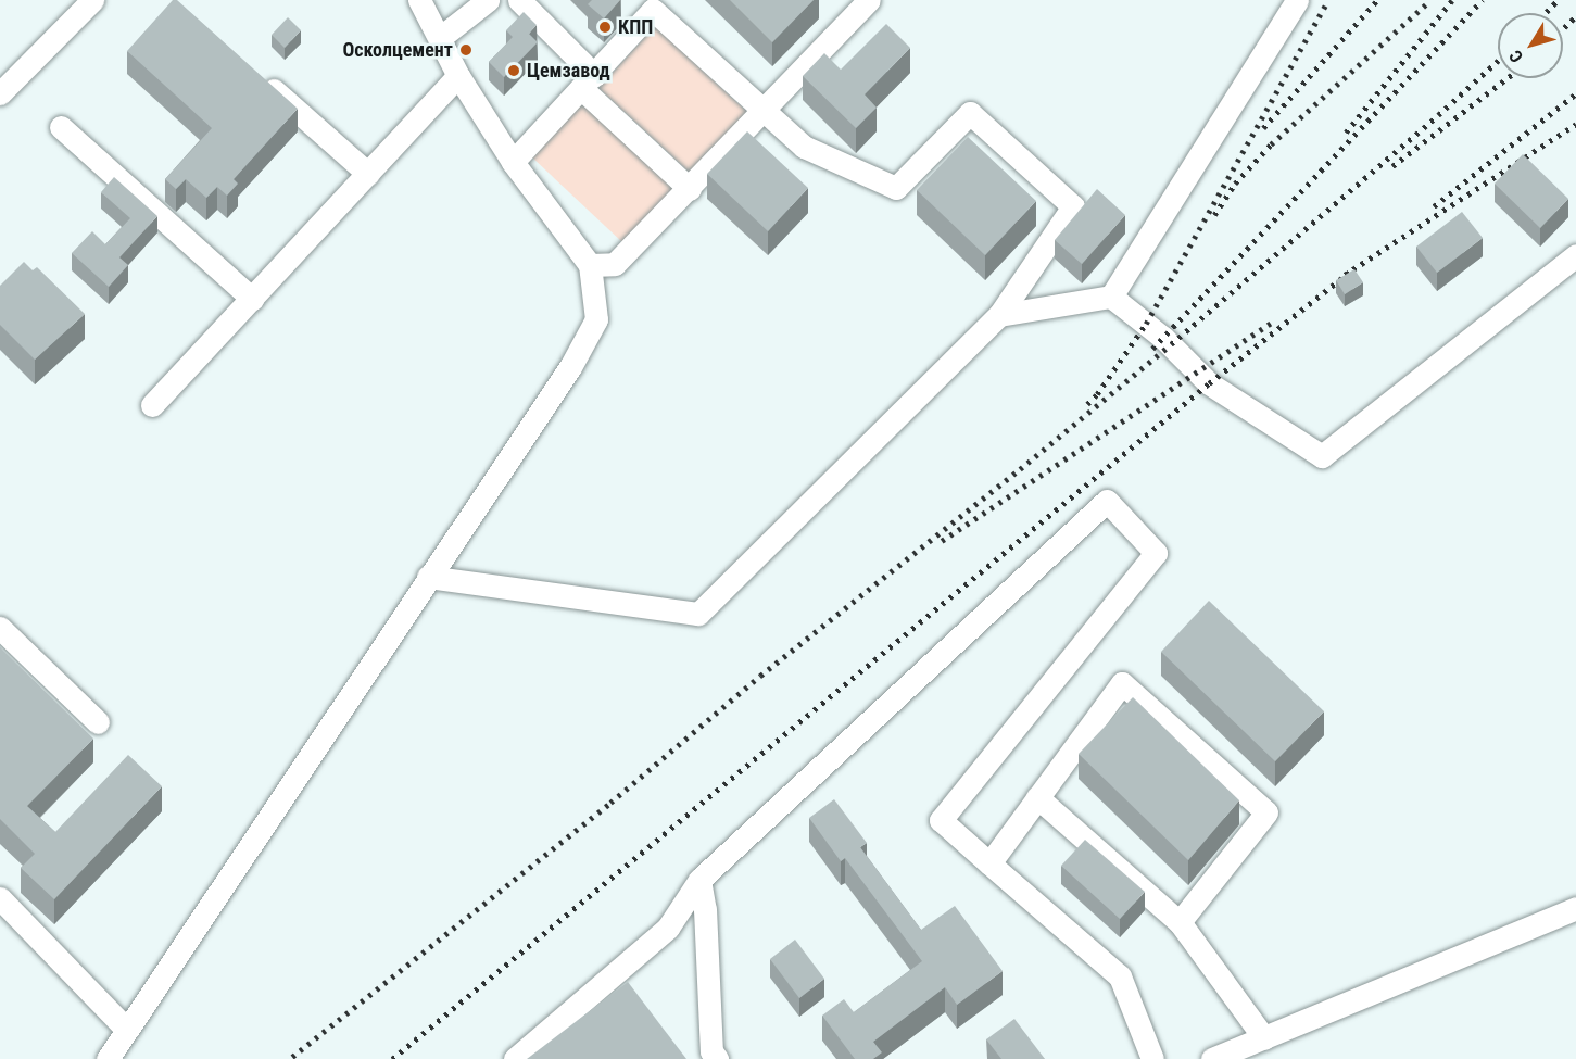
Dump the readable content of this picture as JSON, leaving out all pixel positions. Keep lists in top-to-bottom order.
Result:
{
  "places": ["КПП", "Осколцемент", "Цемзавод"],
  "north": "bottom left"
}
